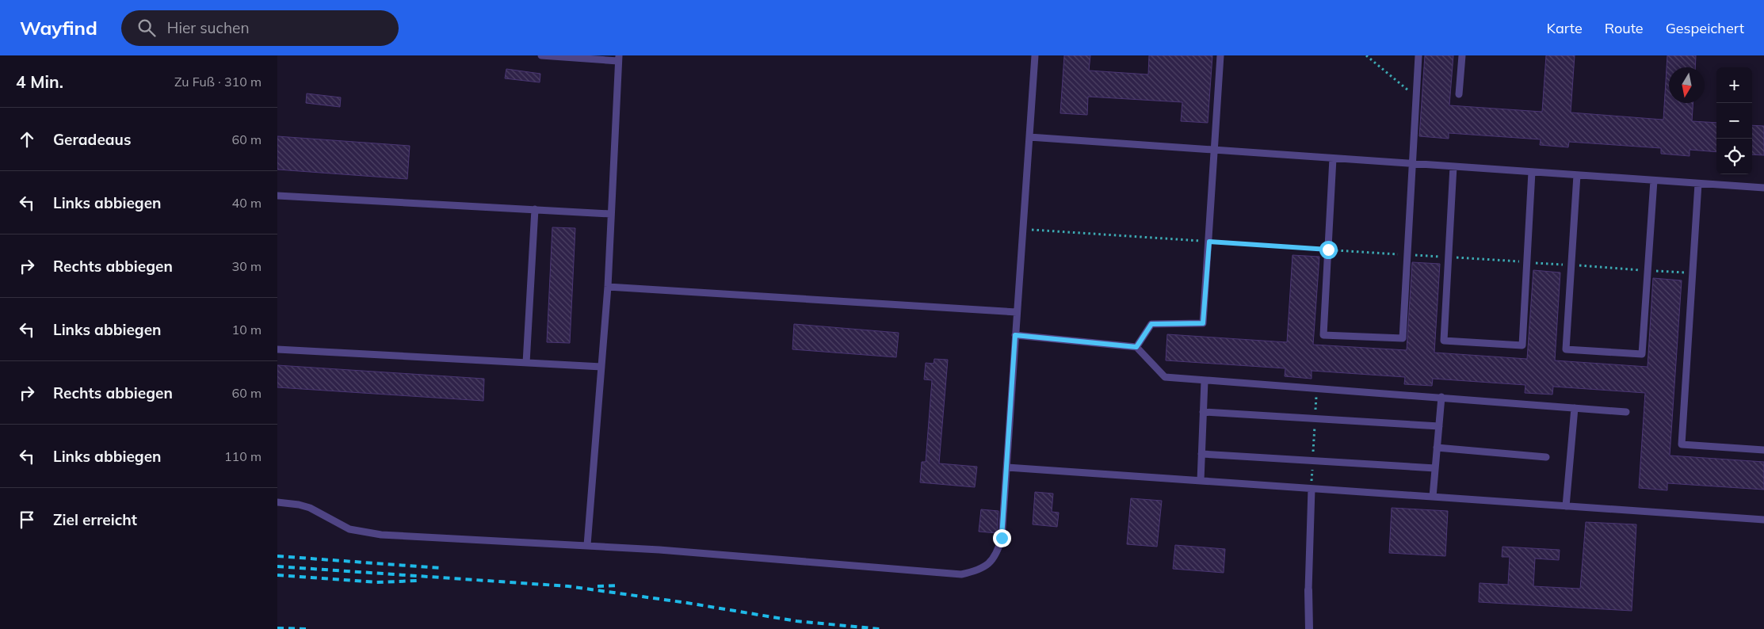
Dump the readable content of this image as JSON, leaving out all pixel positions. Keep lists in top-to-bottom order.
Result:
{
  "north": "bottom",
  "page": {
    "header": "Wayfind",
    "search": "Hier suchen",
    "nav": ["Karte", "Route", "Gespeichert"],
    "heading": ["4 Min.", "Zu Fuß · 310 m"],
    "map_buttons": ["+", "−"],
    "list": [
      ["Geradeaus", "60 m"],
      ["Links abbiegen", "40 m"],
      ["Rechts abbiegen", "30 m"],
      ["Links abbiegen", "10 m"],
      ["Rechts abbiegen", "60 m"],
      ["Links abbiegen", "110 m"],
      "Ziel erreicht"
    ]
  }
}
